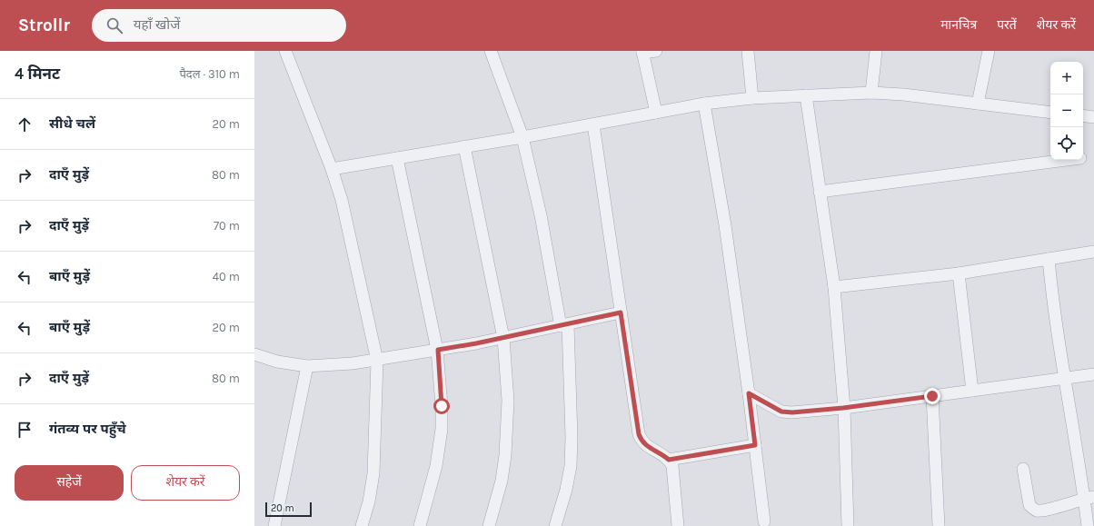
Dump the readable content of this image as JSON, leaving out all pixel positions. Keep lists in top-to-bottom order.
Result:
{
  "scale_bar": "20 m",
  "page": {
    "header": "Strollr",
    "search": "यहाँ खोजें",
    "nav": ["मानचित्र", "परतें", "शेयर करें"],
    "heading": ["4 मिनट", "पैदल · 310 m"],
    "map_buttons": ["+", "−"],
    "list": [
      ["सीधे चलें", "20 m"],
      ["दाएँ मुड़ें", "80 m"],
      ["दाएँ मुड़ें", "70 m"],
      ["बाएँ मुड़ें", "40 m"],
      ["बाएँ मुड़ें", "20 m"],
      ["दाएँ मुड़ें", "80 m"],
      "गंतव्य पर पहुँचे"
    ],
    "buttons": ["सहेजें", "शेयर करें"],
    "scale": "20 m"
  }
}
